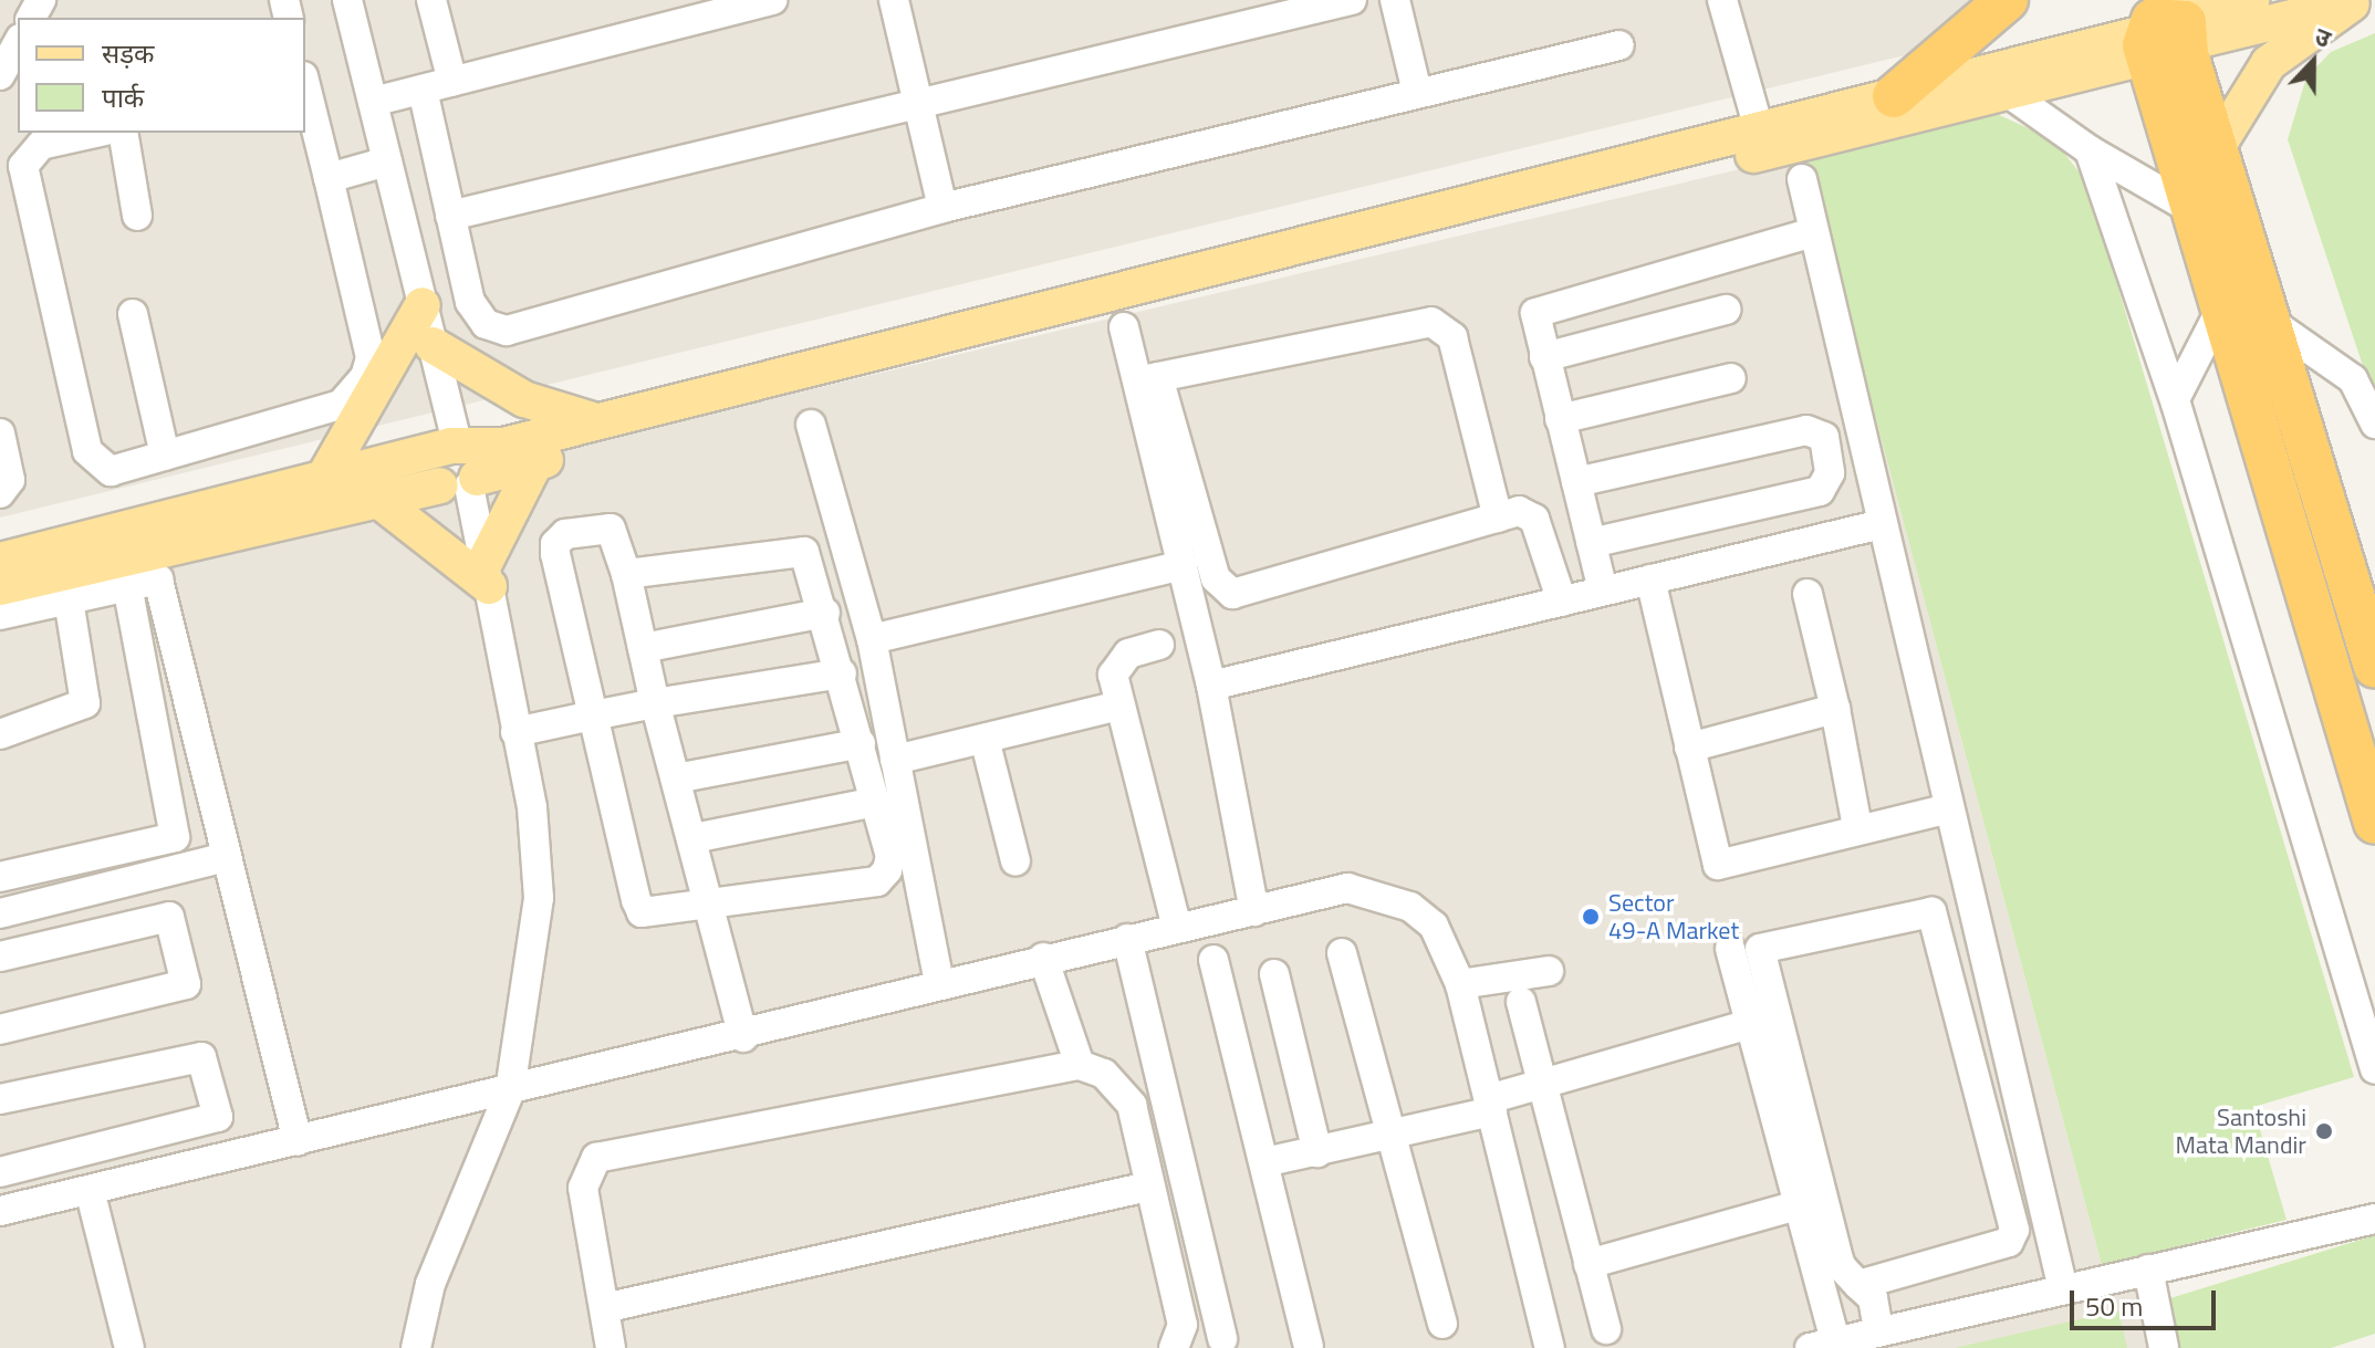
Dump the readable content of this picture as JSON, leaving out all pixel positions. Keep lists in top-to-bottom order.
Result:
{
  "places": ["Sector 49-A Market", "Santoshi Mata Mandir"],
  "legend": ["सड़क", "पार्क"],
  "scale_bar": "50 m",
  "north": "top"
}
